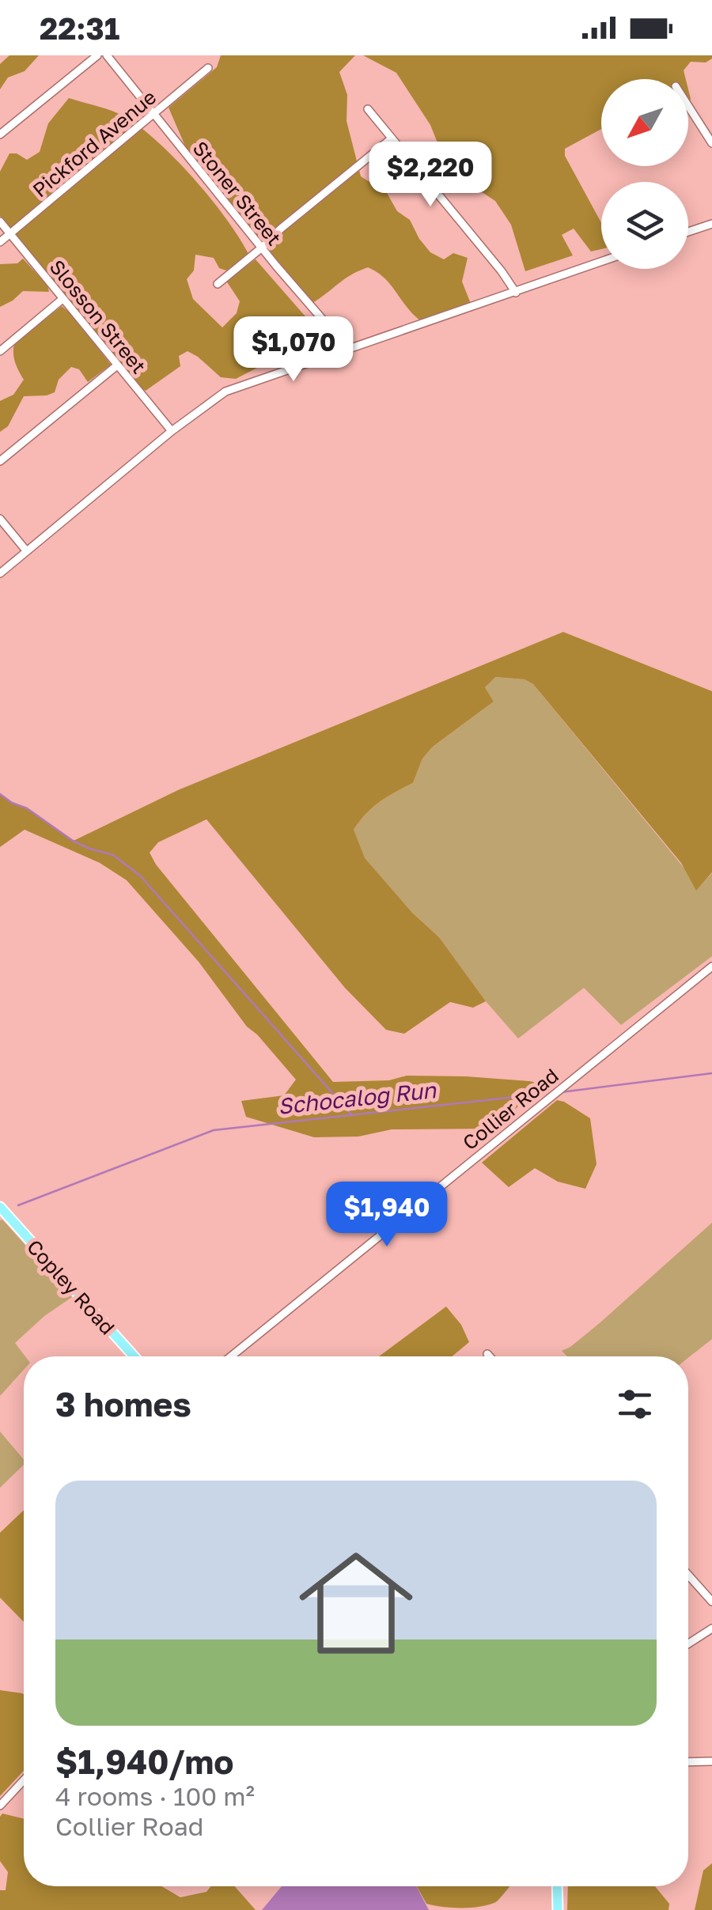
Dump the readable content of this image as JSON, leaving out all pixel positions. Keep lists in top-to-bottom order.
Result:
{
  "streets": {
    "main road": ["Copley Road"],
    "street": [
      "Pickford Avenue",
      "Stoner Street",
      "Slosson Street",
      "Collier Road"
    ]
  },
  "crossings": [
    ["Pickford Avenue", "Stoner Street"],
    ["Pickford Avenue", "Slosson Street"]
  ],
  "water": ["Schocalog Run"],
  "north": "bottom left",
  "page": {
    "status": "22:31",
    "price": ["$2,220", "$1,070", "$1,940"],
    "heading": "3 homes",
    "list": [
      {
        "name": "$1,940/mo",
        "note": "4 rooms · 100 m² · Collier Road"
      }
    ]
  }
}
